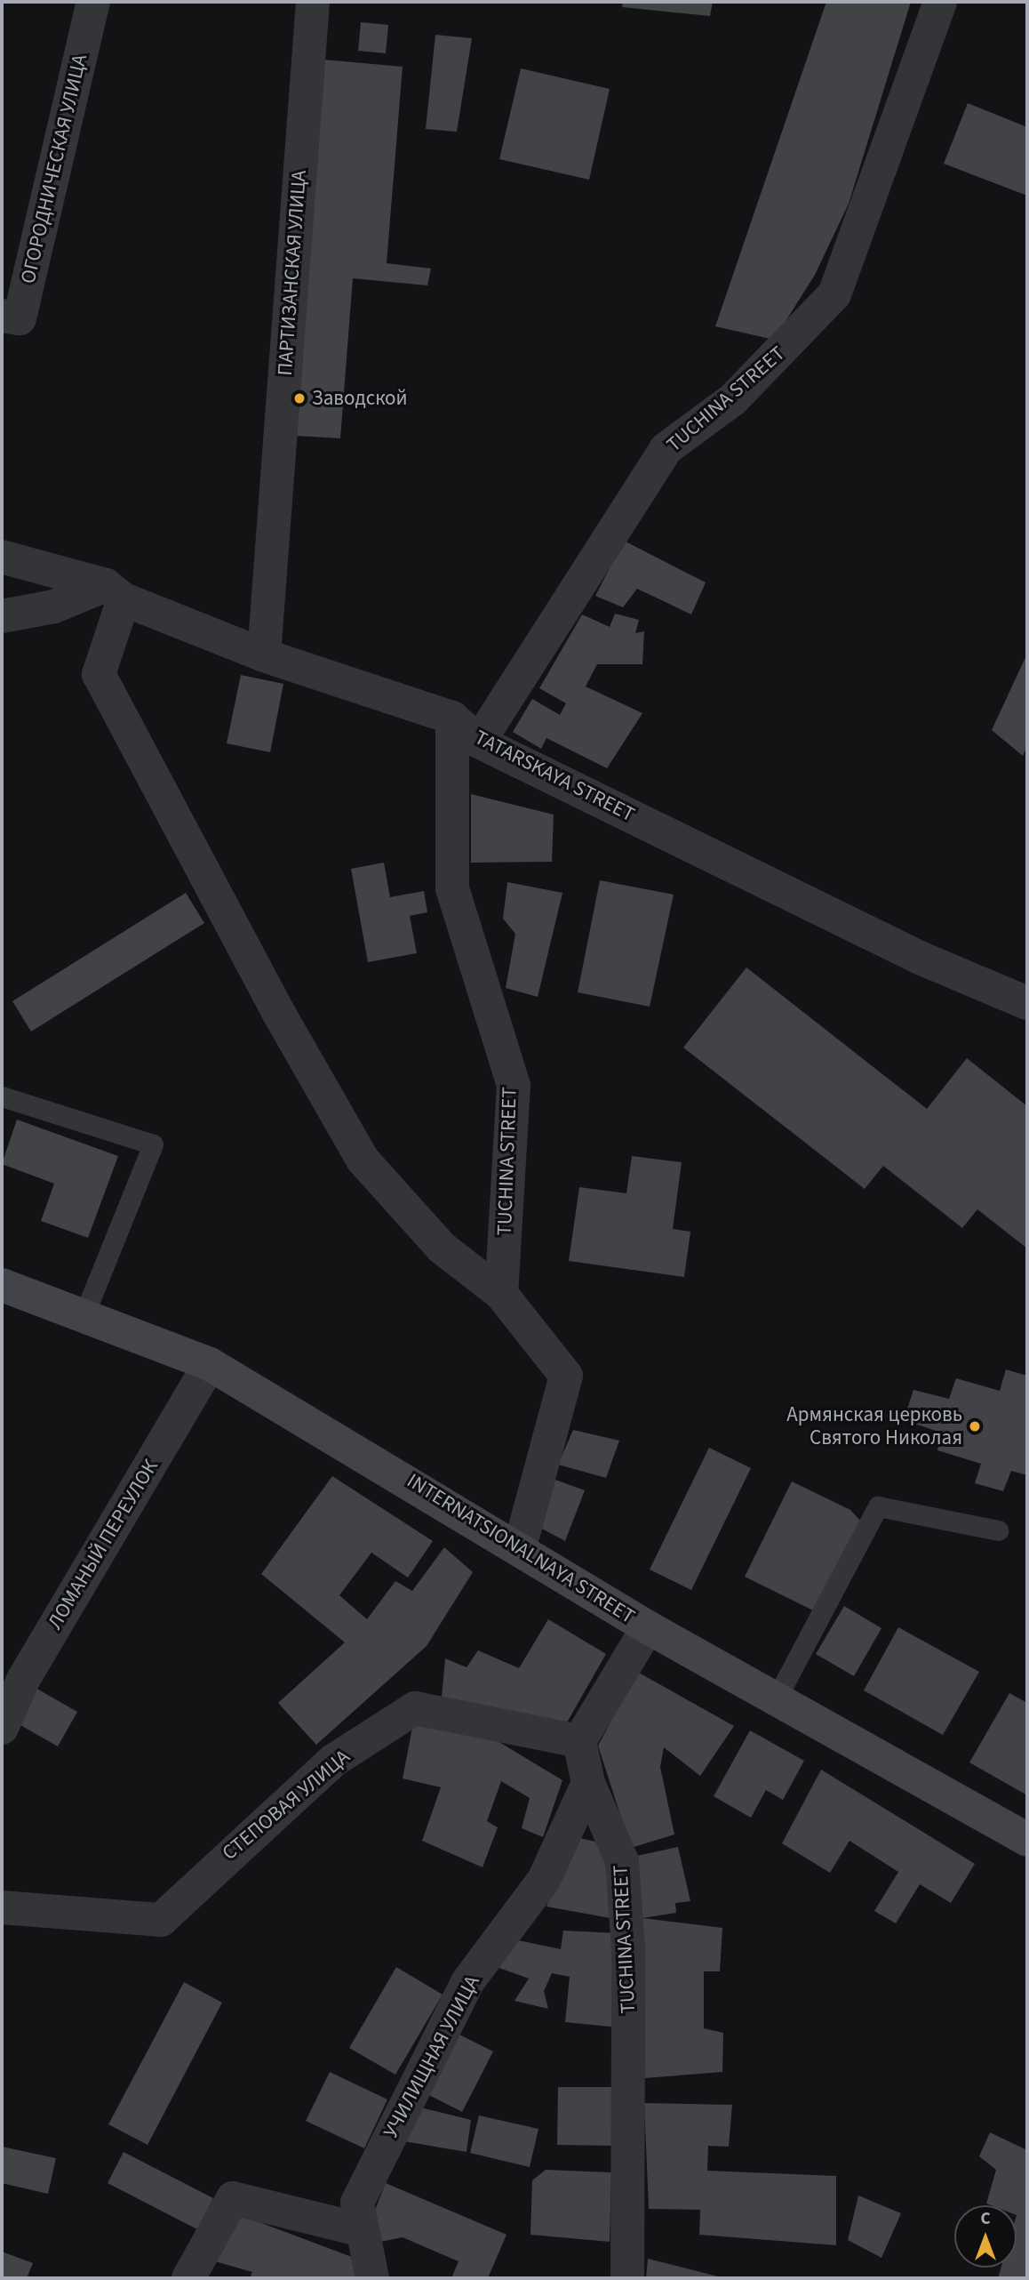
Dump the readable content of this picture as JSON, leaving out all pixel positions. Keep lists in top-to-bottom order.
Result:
{
  "streets": {
    "main road": ["INTERNATSIONALNAYA STREET"],
    "street": [
      "ОГОРОДНИЧЕСКАЯ УЛИЦА",
      "ПАРТИЗАНСКАЯ УЛИЦА",
      "TUCHINA STREET",
      "TATARSKAYA STREET",
      "ЛОМАНЫЙ ПЕРЕУЛОК",
      "СТЕПОВАЯ УЛИЦА",
      "УЧИЛИЩНАЯ УЛИЦА"
    ]
  },
  "crossings": [
    ["ПАРТИЗАНСКАЯ УЛИЦА", "TATARSKAYA STREET"],
    ["TUCHINA STREET", "TATARSKAYA STREET"],
    ["TUCHINA STREET", "СТЕПОВАЯ УЛИЦА"],
    ["TUCHINA STREET", "УЧИЛИЩНАЯ УЛИЦА"],
    ["ЛОМАНЫЙ ПЕРЕУЛОК", "INTERNATSIONALNAYA STREET"]
  ],
  "places": ["Заводской", "Армянская церковь Святого Николая"],
  "north": "top"
}
